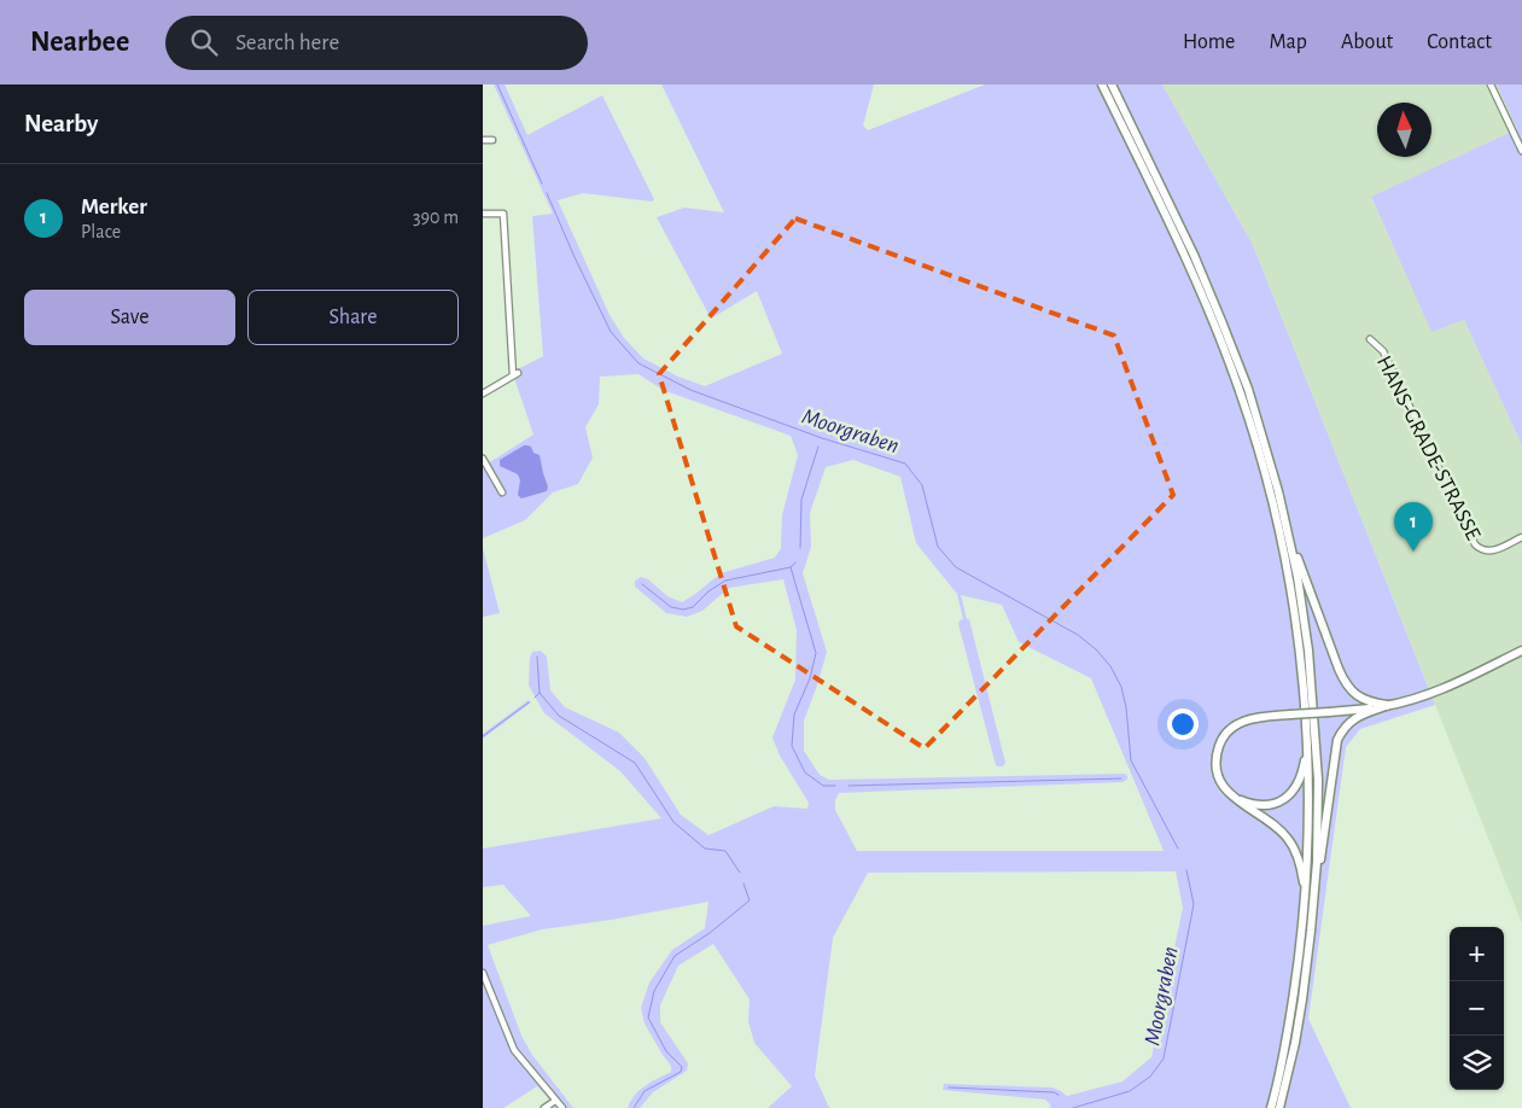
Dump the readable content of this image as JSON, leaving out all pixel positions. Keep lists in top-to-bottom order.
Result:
{
  "streets": {
    "street": ["HANS-GRADE-STRASSE"]
  },
  "water": ["Moorgraben"],
  "north": "top",
  "page": {
    "header": "Nearbee",
    "search": "Search here",
    "nav": [
      "Home",
      "Map",
      "About",
      "Contact"
    ],
    "heading": "Nearby",
    "list": [
      {
        "mark": "1",
        "name": "Merker",
        "note": "Place",
        "value": "390 m"
      }
    ],
    "buttons": ["Save", "Share"],
    "pins": "1",
    "map_buttons": ["+", "−"]
  }
}
